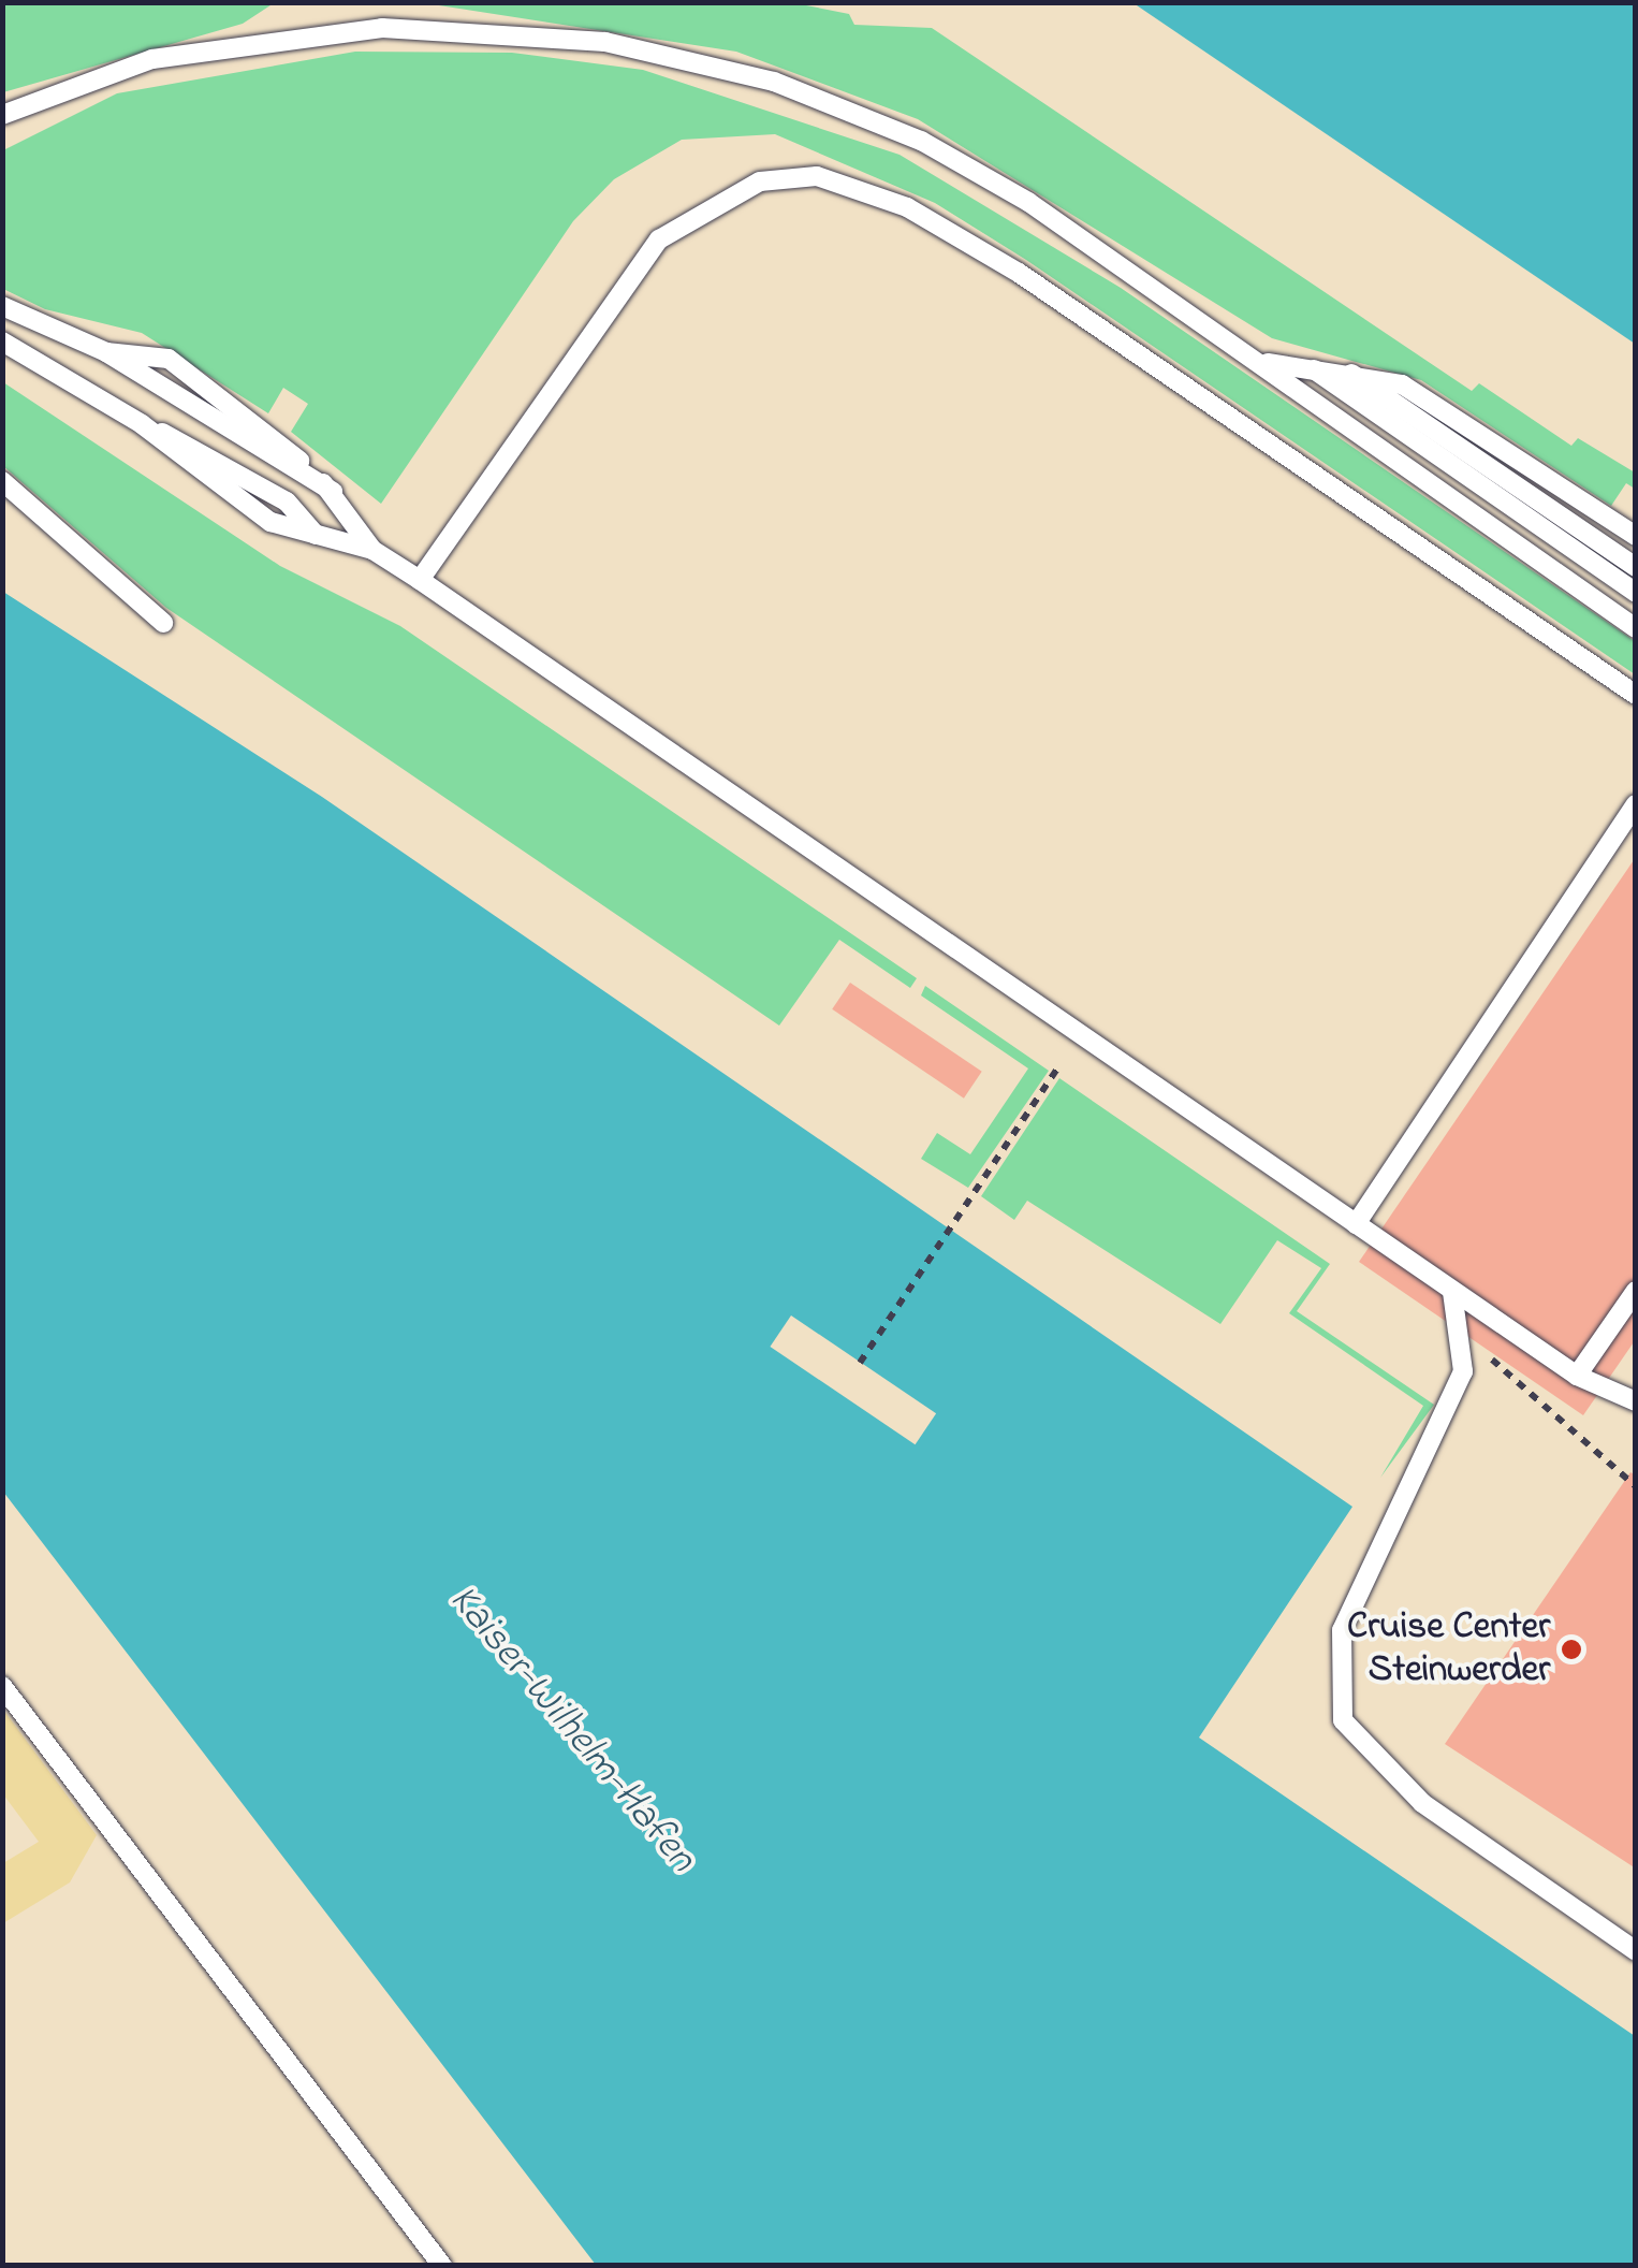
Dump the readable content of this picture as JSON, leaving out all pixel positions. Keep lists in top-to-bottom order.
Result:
{
  "water": ["Kaiser-Wilhelm-Hafen"],
  "places": ["Cruise Center Steinwerder"]
}
